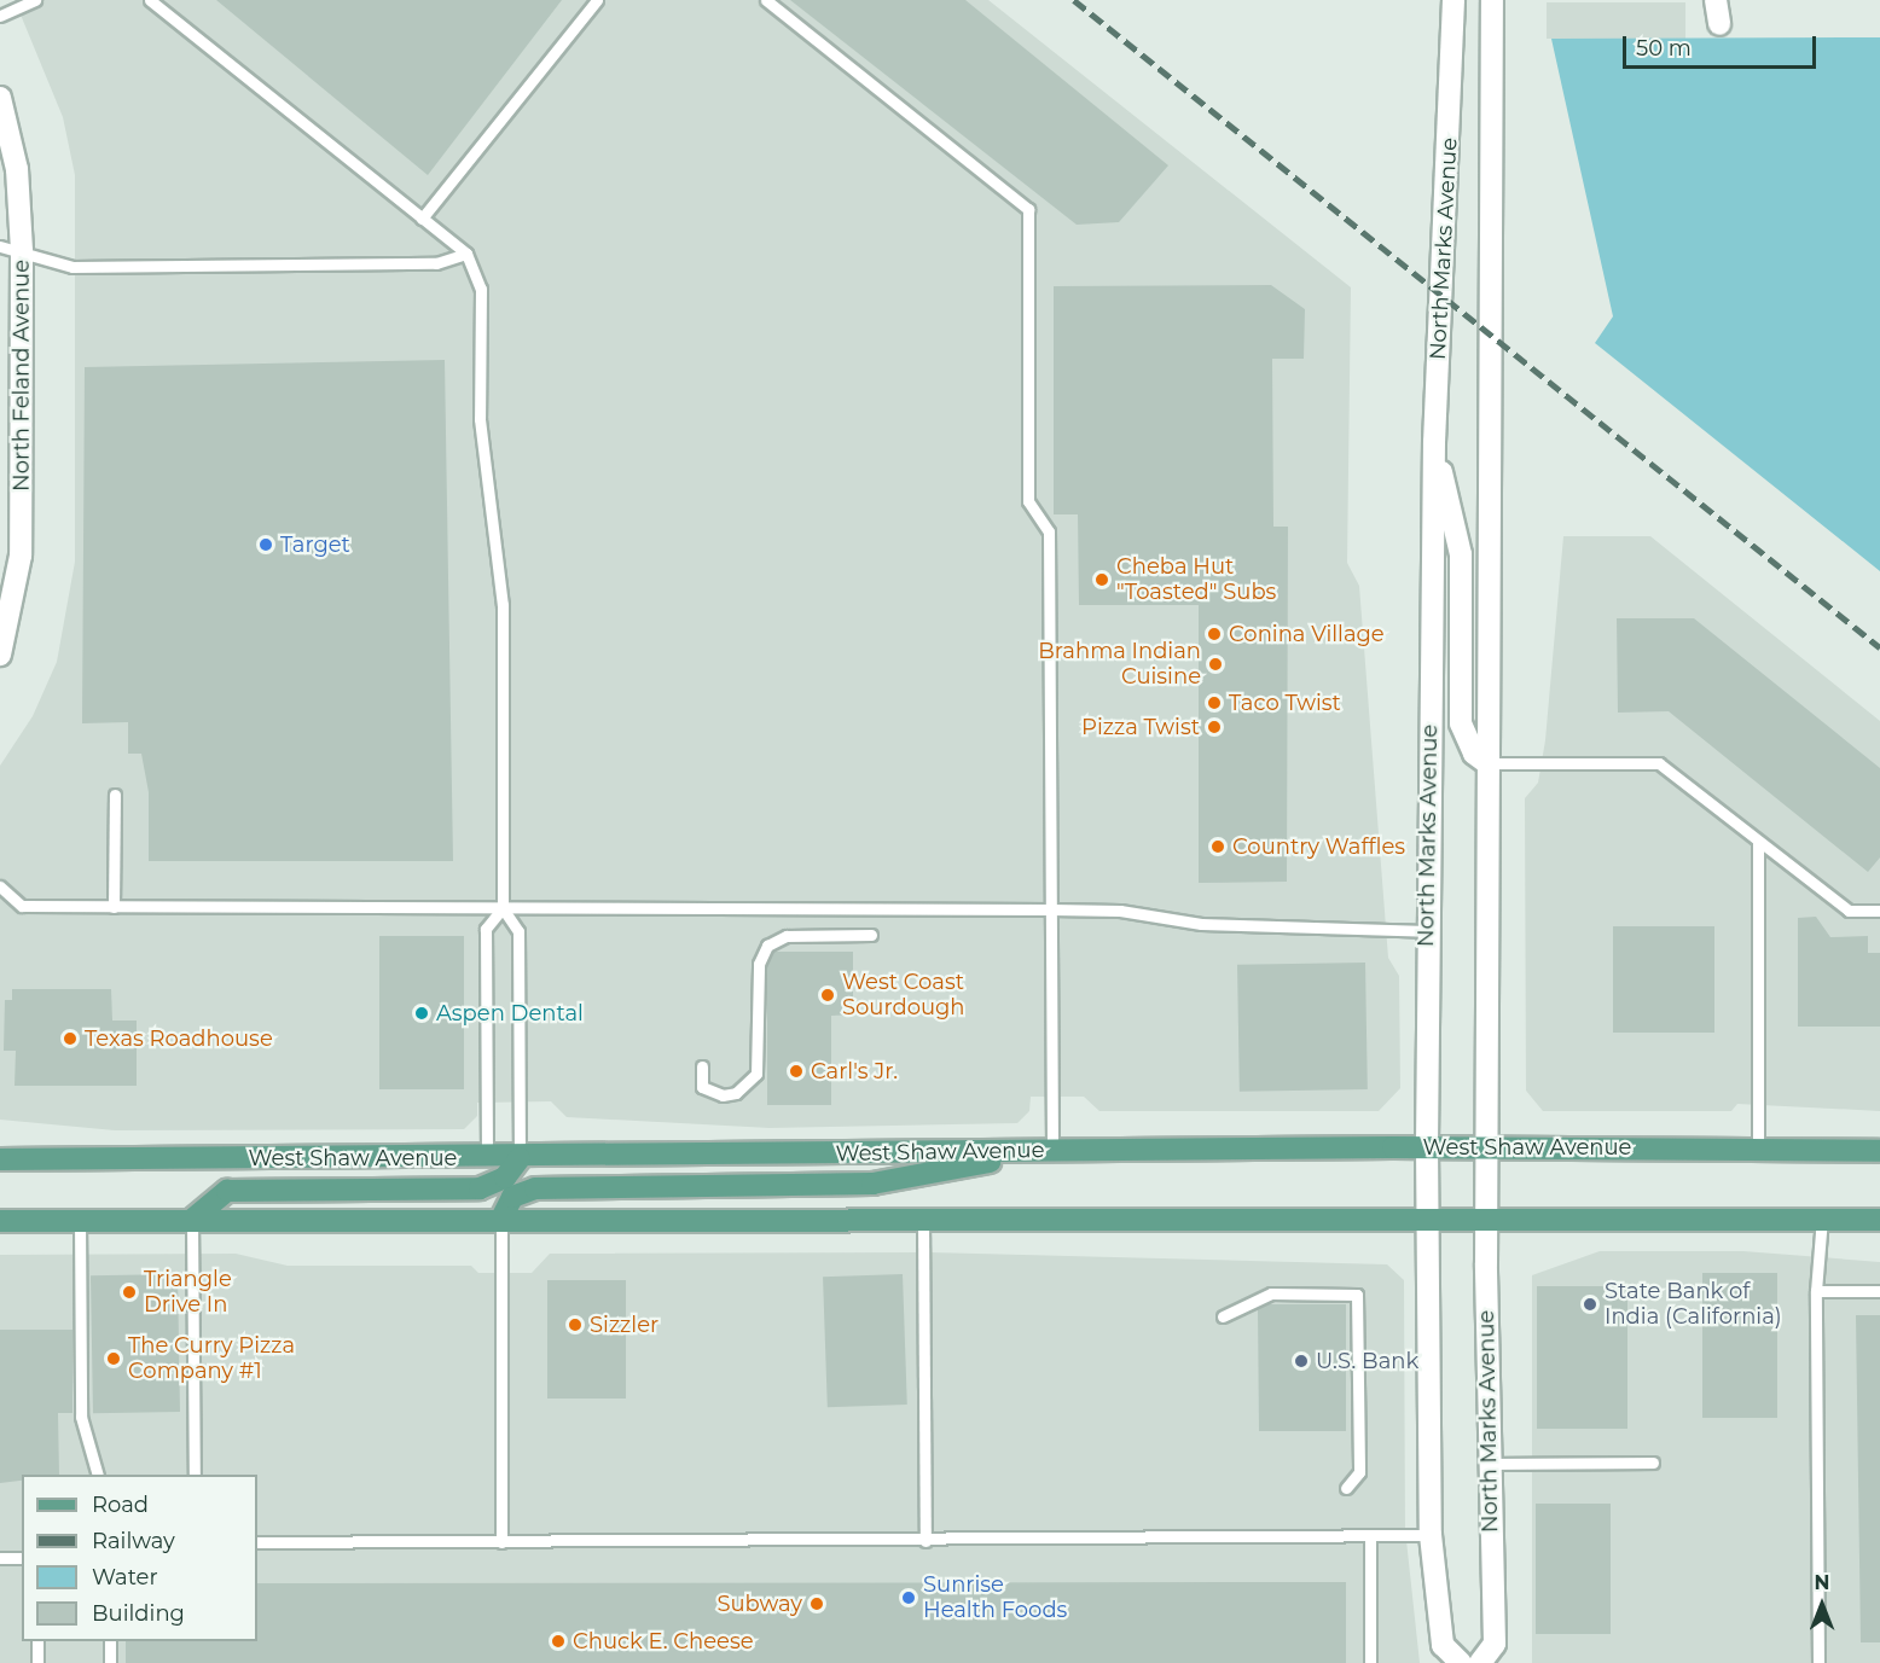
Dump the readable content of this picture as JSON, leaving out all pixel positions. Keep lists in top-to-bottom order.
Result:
{
  "streets": {
    "main road": ["North Marks Avenue", "North Feland Avenue", "West Shaw Avenue"]
  },
  "crossings": [
    ["North Marks Avenue", "West Shaw Avenue"]
  ],
  "places": [
    "Target",
    "Cheba Hut \"Toasted\" Subs",
    "Conina Village",
    "Brahma Indian Cuisine",
    "Taco Twist",
    "Pizza Twist",
    "Country Waffles",
    "West Coast Sourdough",
    "Aspen Dental",
    "Texas Roadhouse",
    "Carl's Jr.",
    "Triangle Drive In",
    "State Bank of India (California)",
    "Sizzler",
    "The Curry Pizza Company #1",
    "U.S. Bank",
    "Sunrise Health Foods",
    "Subway",
    "Chuck E. Cheese"
  ],
  "legend": [
    "Road",
    "Railway",
    "Water",
    "Building"
  ],
  "scale_bar": "50 m",
  "north": "top"
}
